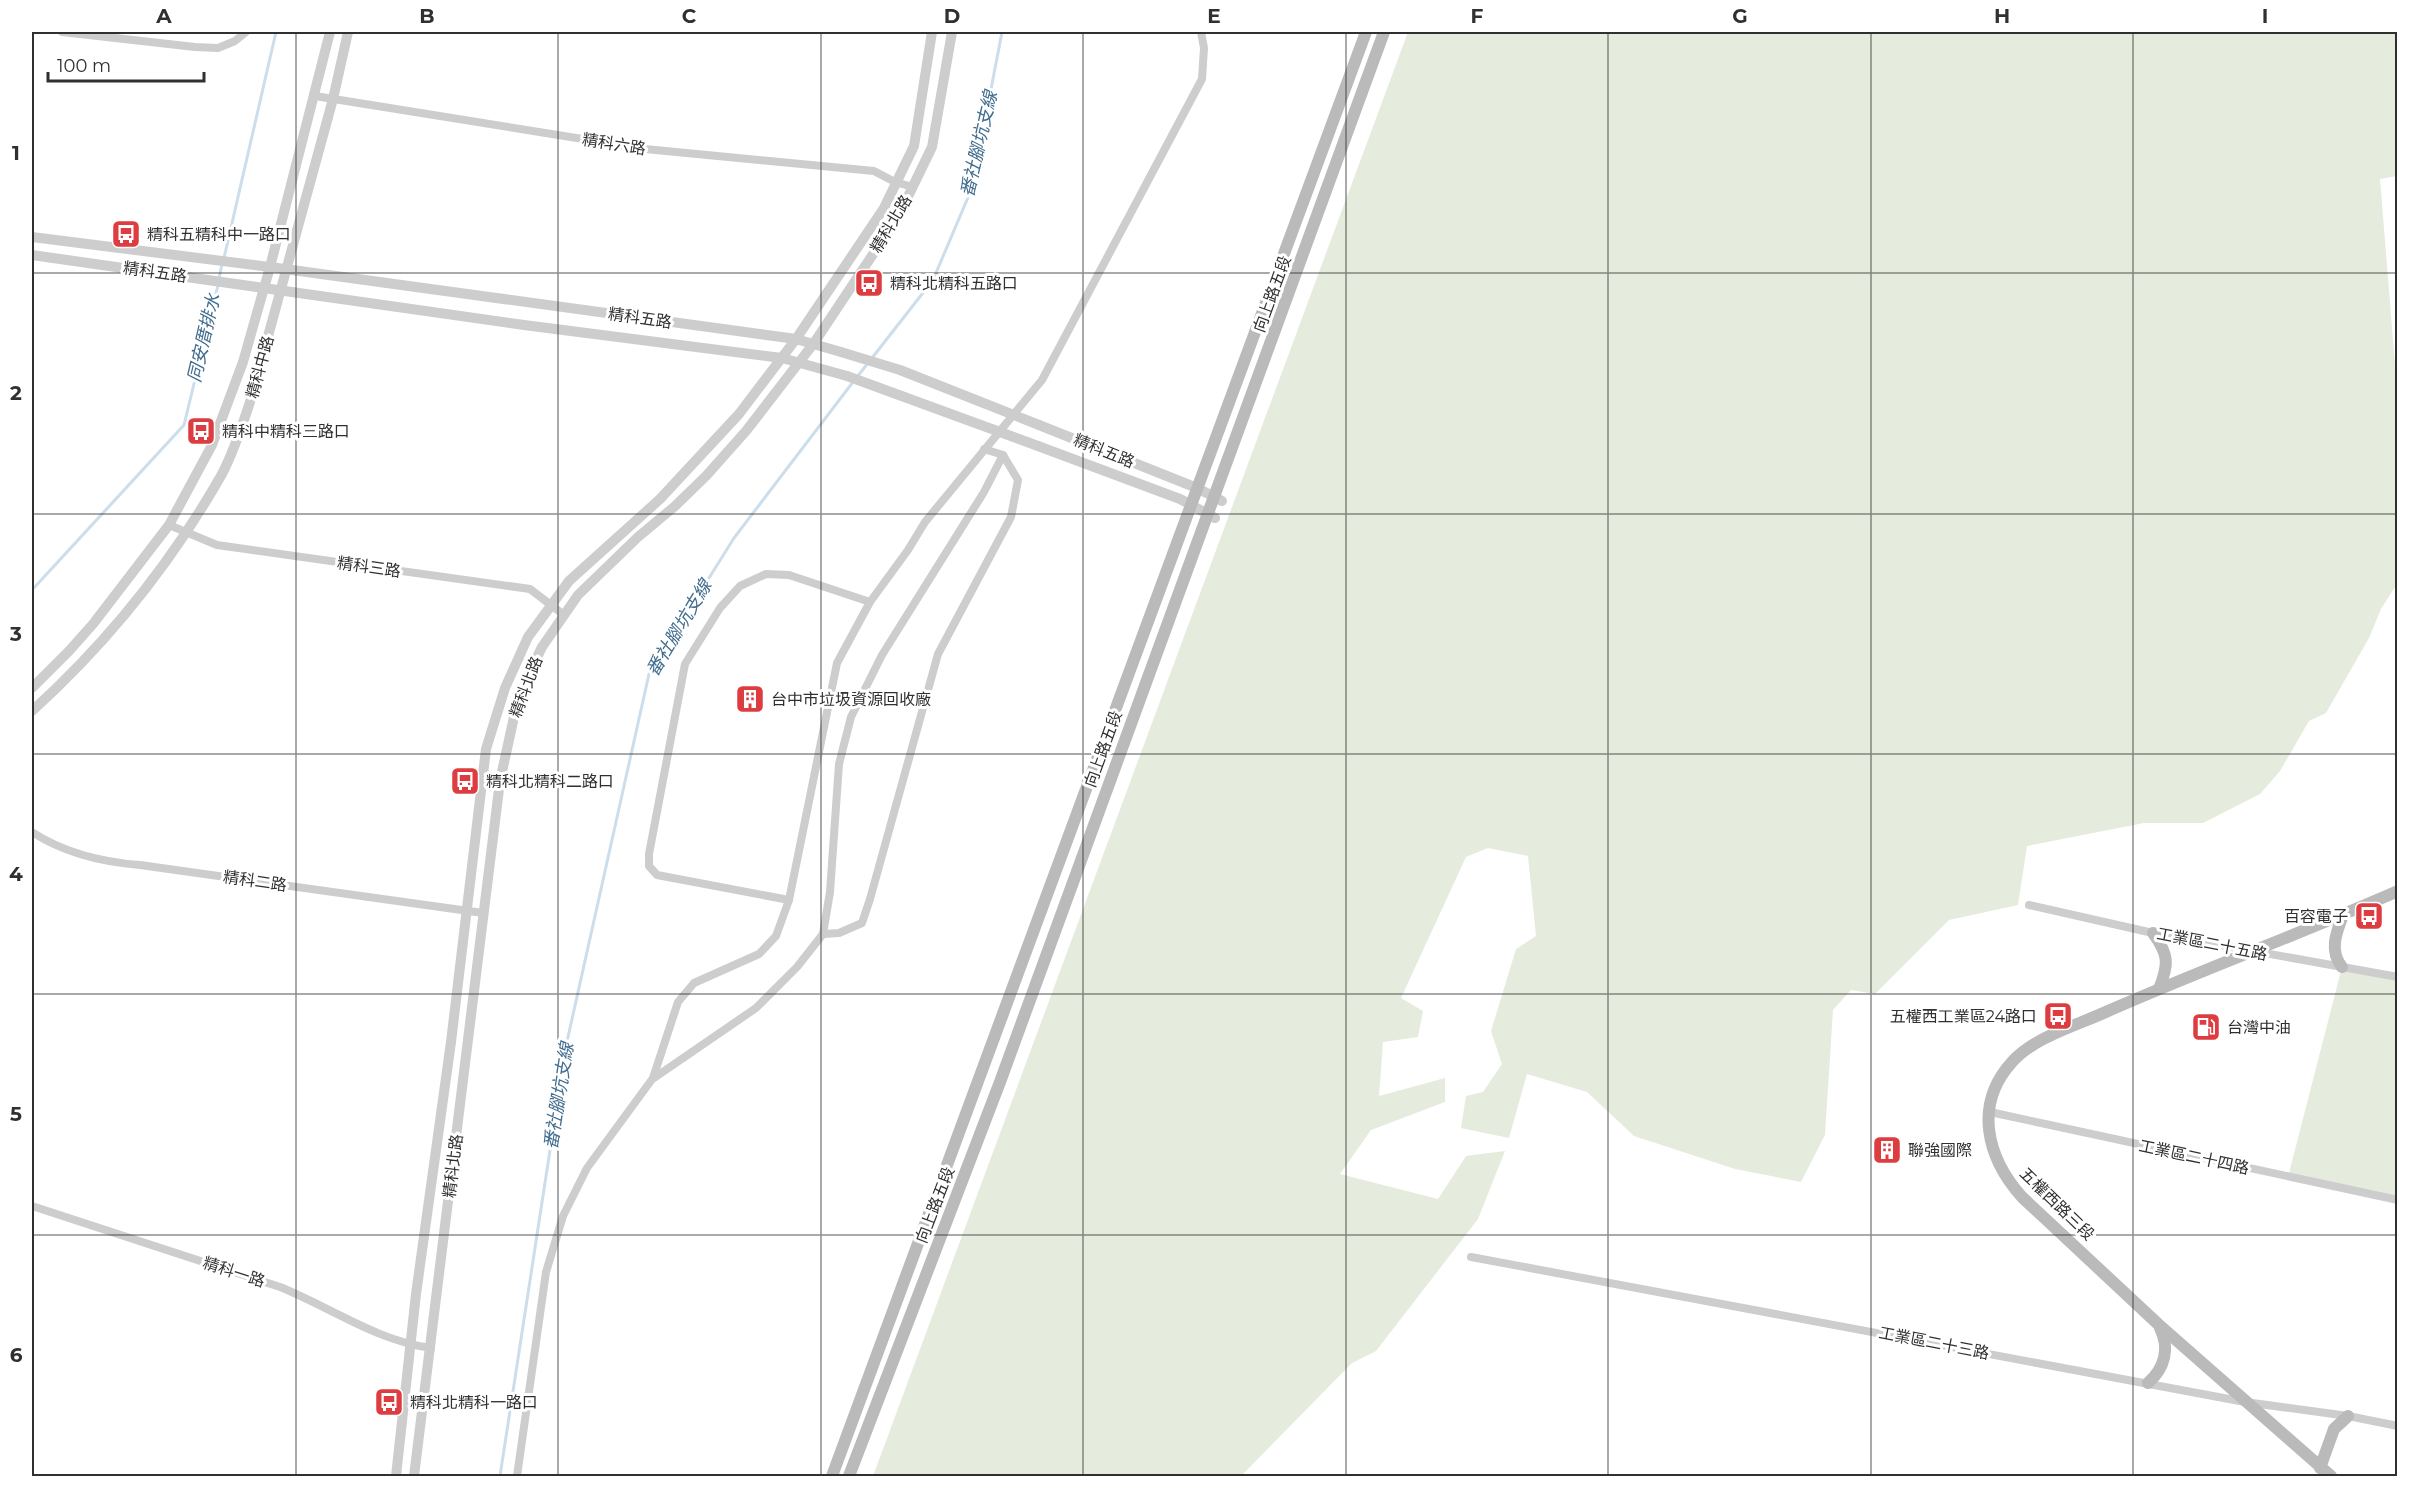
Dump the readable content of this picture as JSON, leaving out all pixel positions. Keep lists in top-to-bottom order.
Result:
{
  "streets": {
    "main road": ["向上路五段", "五權西路三段"],
    "street": [
      "精科六路",
      "精科北路",
      "精科五路",
      "精科中路",
      "精科三路",
      "精科二路",
      "工業區二十五路",
      "工業區二十四路",
      "精科一路",
      "工業區二十三路"
    ]
  },
  "crossings": [
    ["精科六路", "精科北路"],
    ["精科六路", "精科中路"],
    ["精科北路", "精科五路"],
    ["精科北路", "精科三路"],
    ["精科北路", "精科二路"],
    ["精科北路", "精科一路"],
    ["精科五路", "向上路五段"],
    ["精科五路", "精科中路"],
    ["精科中路", "精科三路"],
    ["工業區二十五路", "五權西路三段"],
    ["工業區二十四路", "五權西路三段"],
    ["五權西路三段", "工業區二十三路"]
  ],
  "water": ["番社腳坑支線", "同安厝排水"],
  "places": {
    "bus stop": [
      "精科五精科中一路口",
      "精科北精科五路口",
      "精科中精科三路口",
      "精科北精科二路口",
      "百容電子",
      "五權西工業區24路口",
      "精科北精科一路口"
    ],
    "building": ["台中市垃圾資源回收廠", "聯強國際"],
    "fuel station": ["台灣中油"]
  },
  "scale_bar": "100 m",
  "grid": {
    "columns": [
      "A",
      "B",
      "C",
      "D",
      "E",
      "F",
      "G",
      "H",
      "I"
    ],
    "rows": [
      "1",
      "2",
      "3",
      "4",
      "5",
      "6"
    ]
  }
}
